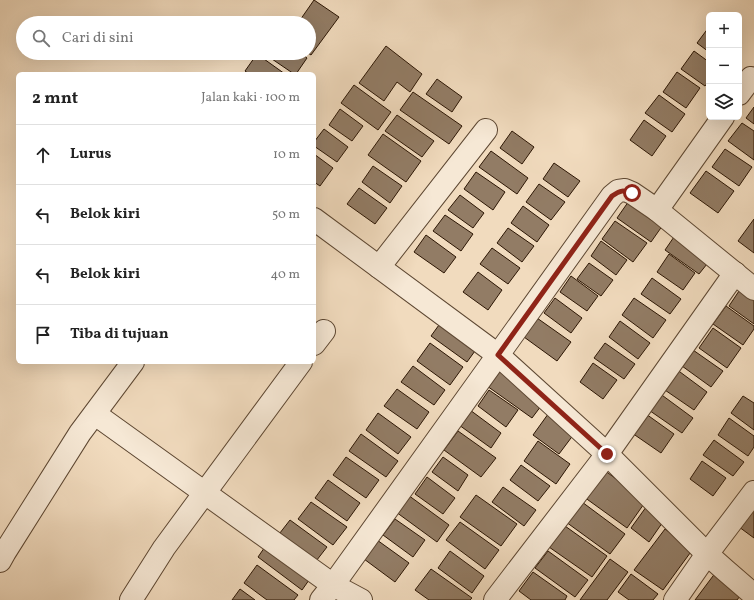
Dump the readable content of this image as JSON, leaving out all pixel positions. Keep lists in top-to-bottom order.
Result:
{
  "page": {
    "map_buttons": ["+", "−"],
    "search": "Cari di sini",
    "heading": ["2 mnt", "Jalan kaki · 100 m"],
    "list": [
      ["Lurus", "10 m"],
      ["Belok kiri", "50 m"],
      ["Belok kiri", "40 m"],
      "Tiba di tujuan"
    ]
  }
}
